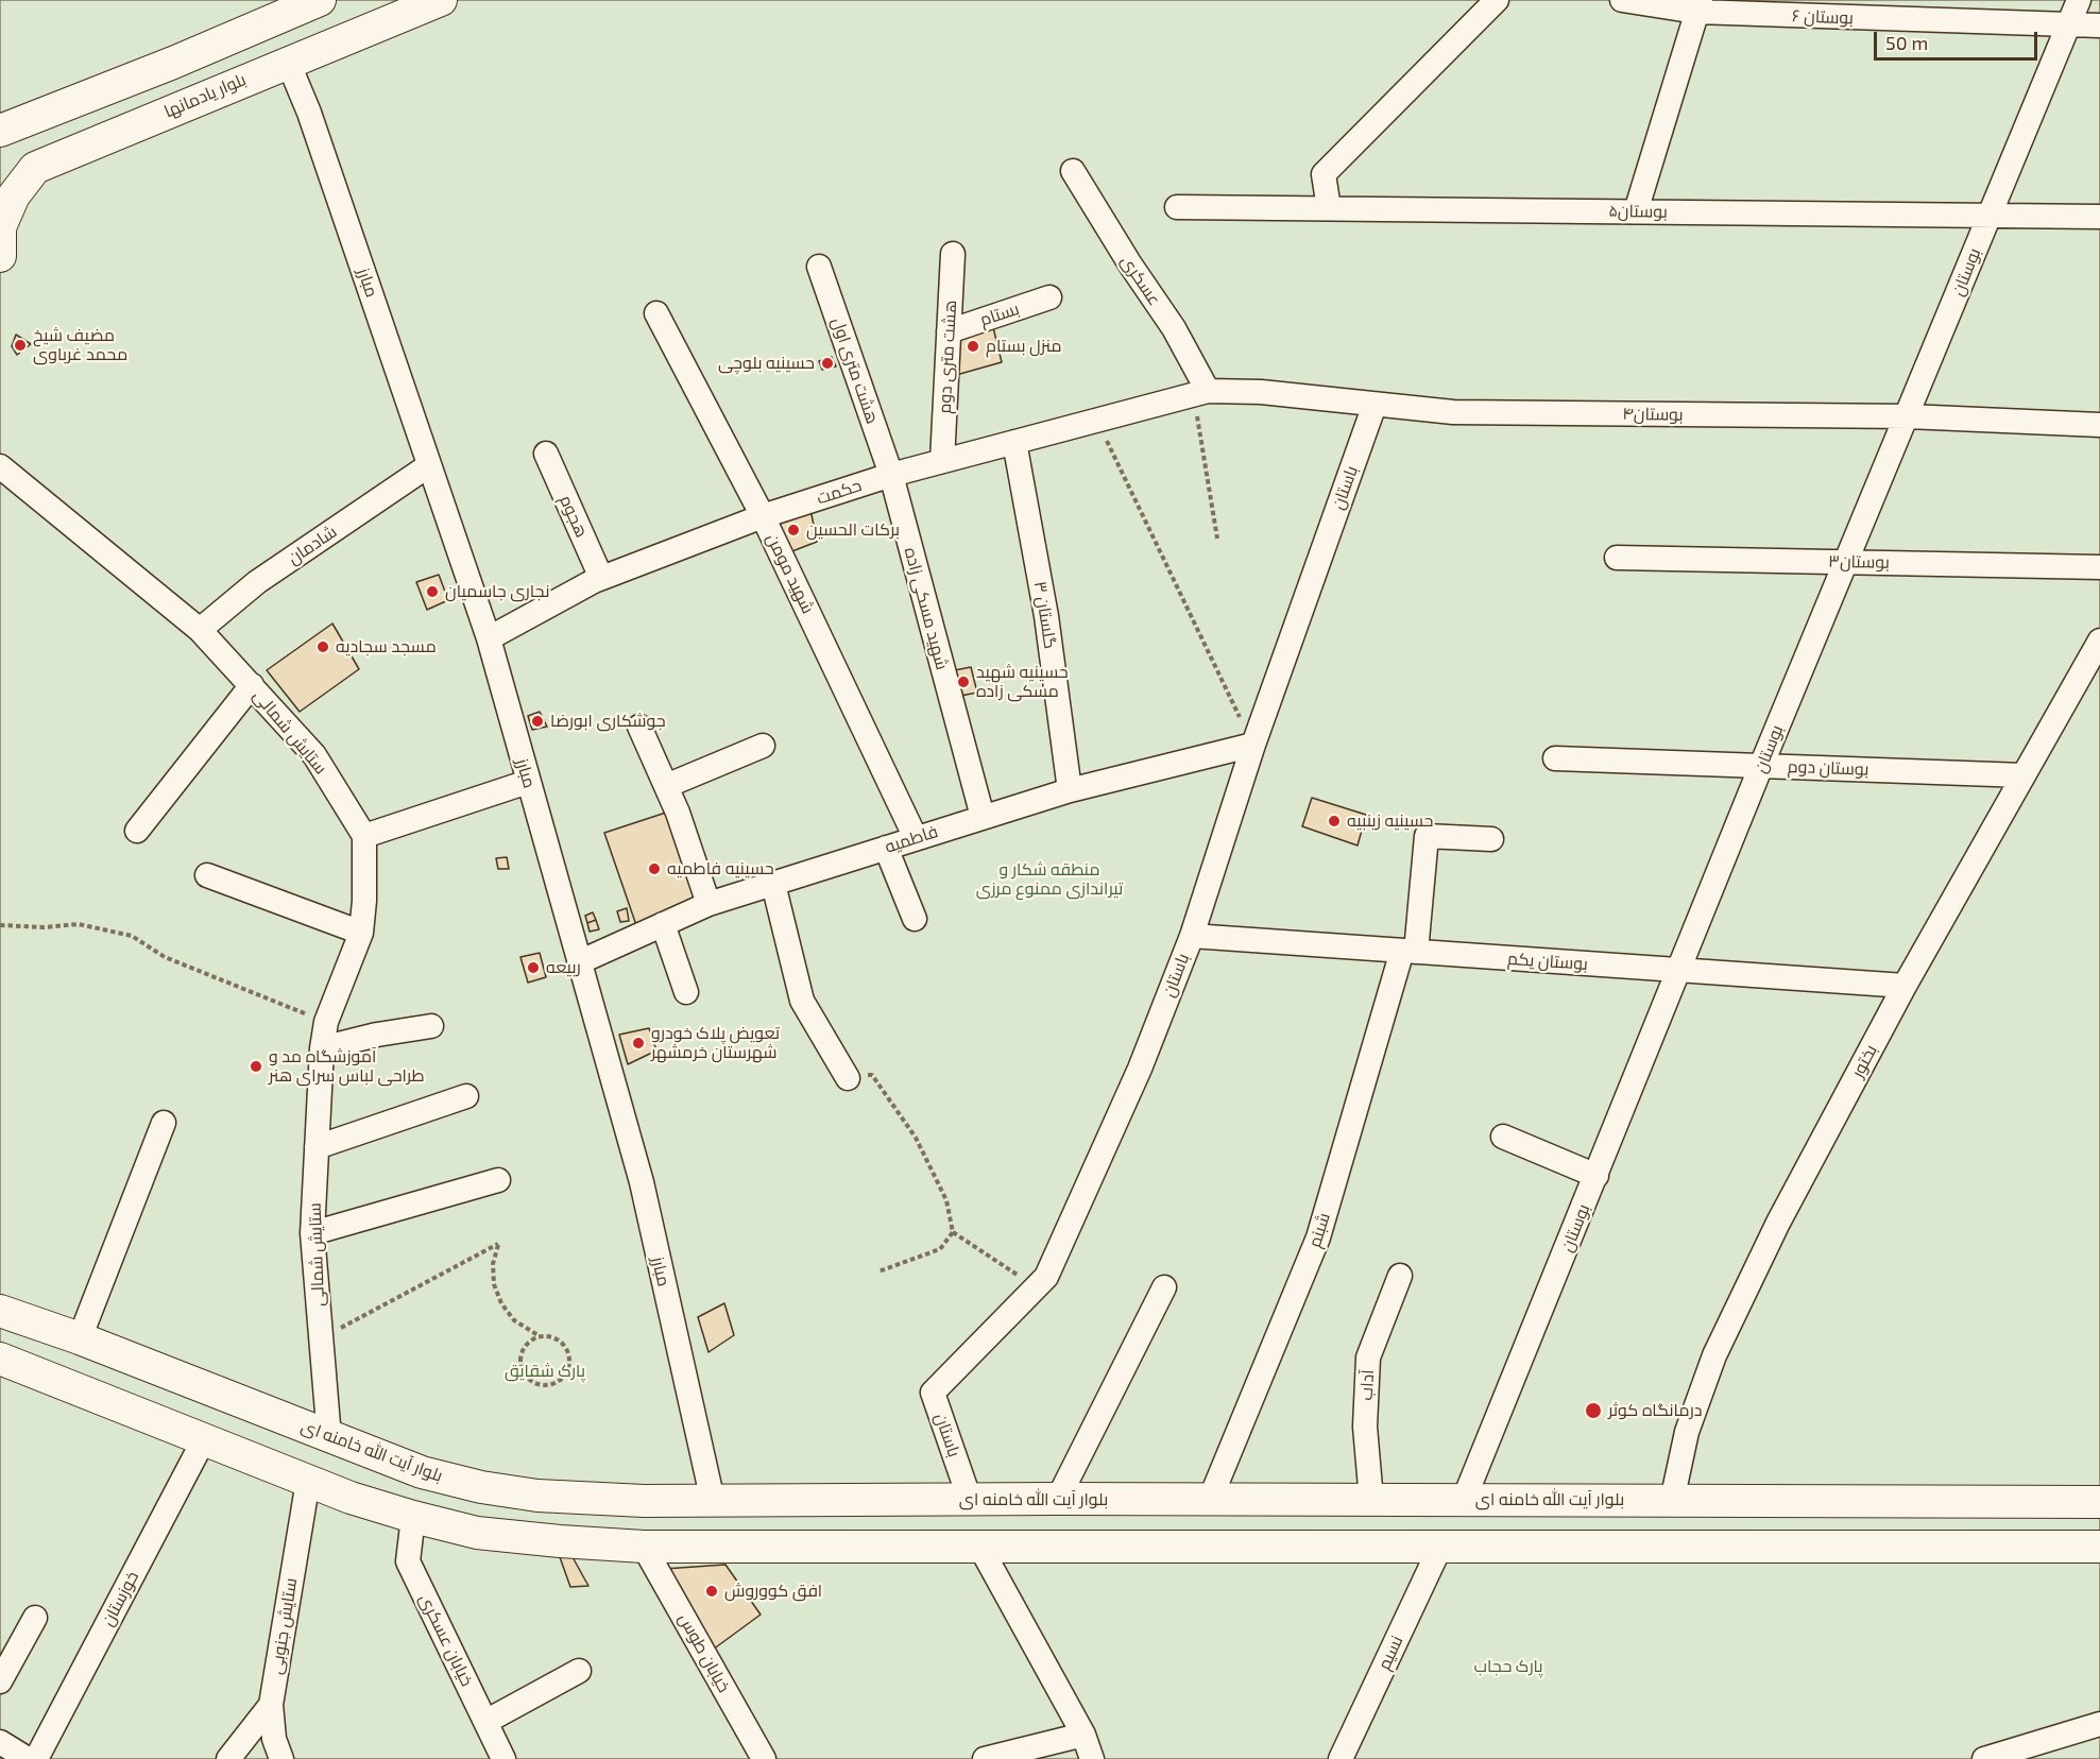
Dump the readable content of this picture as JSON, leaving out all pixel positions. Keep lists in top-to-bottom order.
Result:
{
  "streets": {
    "main road": ["بلوار یادمانها", "بلوار آیت الله خامنه ای"],
    "street": [
      "بوستان ۶",
      "بوستان۵",
      "بوستان",
      "عسکری",
      "مبارز",
      "بستام",
      "هشت متری دوم",
      "هشت متری اول",
      "بوستان۴",
      "باستان",
      "حکمت",
      "هجوم",
      "شادمان",
      "بوستان۳",
      "شهید مومن",
      "شهید مسکی زاده",
      "گلستان ۳",
      "ستایش شمالی",
      "بوستان دوم",
      "فاطمیه",
      "بوستان یکم",
      "بختور",
      "شبنم",
      "آداب",
      "خوزستان",
      "ستایش جنوبی",
      "خیابان عسکری",
      "خیابان طوس",
      "نسیم"
    ]
  },
  "crossings": [
    ["بوستان ۶", "بوستان"],
    ["بلوار یادمانها", "مبارز"],
    ["بوستان۵", "بوستان"],
    ["بوستان", "بوستان۴"],
    ["بوستان", "بوستان۳"],
    ["بوستان", "بوستان دوم"],
    ["بوستان", "بوستان یکم"],
    ["بوستان", "بلوار آیت الله خامنه ای"],
    ["عسکری", "بوستان۴"],
    ["عسکری", "حکمت"],
    ["مبارز", "حکمت"],
    ["مبارز", "شادمان"],
    ["مبارز", "فاطمیه"],
    ["مبارز", "بلوار آیت الله خامنه ای"],
    ["بستام", "هشت متری دوم"],
    ["هشت متری دوم", "حکمت"],
    ["هشت متری اول", "حکمت"],
    ["هشت متری اول", "شهید مسکی زاده"],
    ["بوستان۴", "باستان"],
    ["بوستان۴", "حکمت"],
    ["باستان", "فاطمیه"],
    ["باستان", "بوستان یکم"],
    ["باستان", "بلوار آیت الله خامنه ای"],
    ["حکمت", "هجوم"],
    ["حکمت", "شهید مومن"],
    ["حکمت", "شهید مسکی زاده"],
    ["حکمت", "گلستان ۳"],
    ["شادمان", "ستایش شمالی"],
    ["شهید مومن", "فاطمیه"],
    ["شهید مسکی زاده", "فاطمیه"],
    ["گلستان ۳", "فاطمیه"],
    ["ستایش شمالی", "بلوار آیت الله خامنه ای"],
    ["بوستان دوم", "بختور"],
    ["بوستان یکم", "بختور"],
    ["بوستان یکم", "شبنم"],
    ["بختور", "بلوار آیت الله خامنه ای"],
    ["شبنم", "بلوار آیت الله خامنه ای"],
    ["آداب", "بلوار آیت الله خامنه ای"]
  ],
  "parks": ["منطقه شکار و تیراندازی ممنوع مرزی", "پارک شقایق", "پارک حجاب"],
  "places": [
    "مضیف شیخ محمد غرباوی",
    "منزل بستام",
    "حسینیه بلوچی",
    "برکات الحسین",
    "نجاری جاسمیان",
    "مسجد سجادیه",
    "حسینیه شهید مسکی زاده",
    "جوشکاری ابورضا",
    "حسینیه زینبیه",
    "حسینیه فاطمیه",
    "ربیعه",
    "تعویض پلاک خودرو شهرستان خرمشهر",
    "آموزشگاه مد و طراحی لباس سرای هنر",
    "درمانگاه کوثر",
    "افق کووروش"
  ],
  "scale_bar": "50 m"
}
